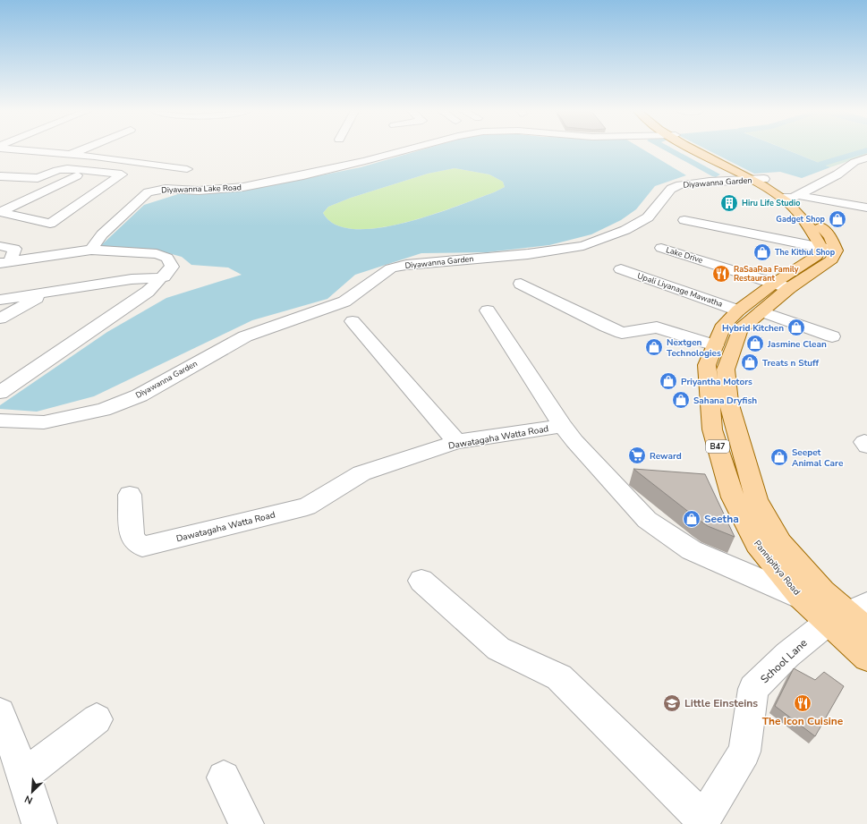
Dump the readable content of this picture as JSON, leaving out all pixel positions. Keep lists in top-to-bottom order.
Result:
{
  "streets": {
    "main road": ["B47", "Pannipitiya Road"],
    "street": [
      "Diyawanna Garden",
      "Diyawanna Lake Road",
      "Lake Drive",
      "Upali Liyanage Mawatha",
      "Dawatagaha Watta Road",
      "School Lane"
    ]
  },
  "crossings": [
    ["Lake Drive", "Pannipitiya Road"],
    ["Upali Liyanage Mawatha", "Pannipitiya Road"],
    ["Pannipitiya Road", "School Lane"]
  ],
  "places": {
    "building": ["Hiru Life Studio"],
    "shop": [
      "Gadget Shop",
      "The Kithul Shop",
      "Hybrid Kitchen",
      "Jasmine Clean",
      "Nextgen Technologies",
      "Treats n Stuff",
      "Priyantha Motors",
      "Sahana Dryfish",
      "Seepet Animal Care",
      "Seetha"
    ],
    "restaurant": ["RaSaaRaa Family Restaurant", "The Icon Cuisine"],
    "supermarket": ["Reward"],
    "school or university": ["Little Einsteins"]
  },
  "north": "bottom left"
}
